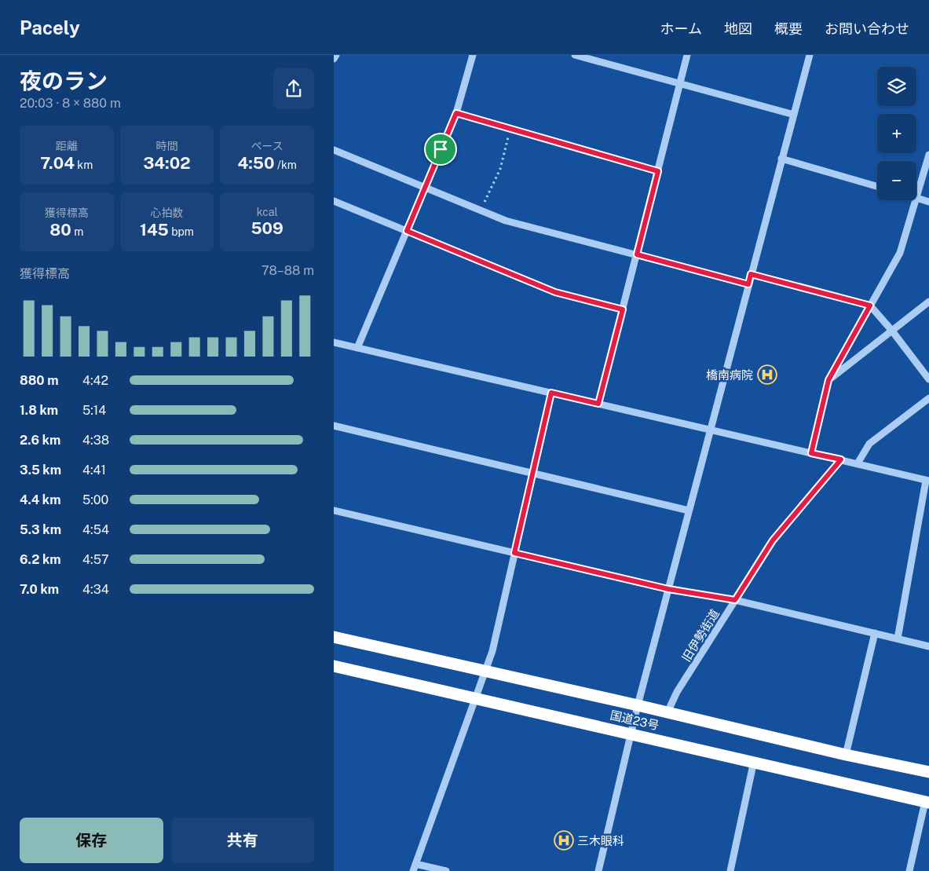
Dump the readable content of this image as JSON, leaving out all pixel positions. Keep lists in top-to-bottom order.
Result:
{
  "streets": {
    "highway": ["国道23号"],
    "street": ["旧伊勢街道"]
  },
  "crossings": [
    ["旧伊勢街道", "国道23号"]
  ],
  "places": {
    "hospital": ["橋南病院", "三木眼科"]
  },
  "page": {
    "header": "Pacely",
    "nav": [
      "ホーム",
      "地図",
      "概要",
      "お問い合わせ"
    ],
    "heading": ["夜のラン", "20:03 · 8 × 880 m"],
    "map_buttons": ["+", "−"],
    "stats": [
      ["距離", "7.04 km"],
      ["時間", "34:02"],
      ["ペース", "4:50 /km"],
      ["獲得標高", "80 m"],
      ["心拍数", "145 bpm"],
      ["kcal", "509"]
    ],
    "chart": ["獲得標高", "78–88 m"],
    "list": [
      {
        "name": "880 m",
        "note": "4:42"
      },
      {
        "name": "1.8 km",
        "note": "5:14"
      },
      {
        "name": "2.6 km",
        "note": "4:38"
      },
      {
        "name": "3.5 km",
        "note": "4:41"
      },
      {
        "name": "4.4 km",
        "note": "5:00"
      },
      {
        "name": "5.3 km",
        "note": "4:54"
      },
      {
        "name": "6.2 km",
        "note": "4:57"
      },
      {
        "name": "7.0 km",
        "note": "4:34"
      }
    ],
    "buttons": ["保存", "共有"]
  }
}
